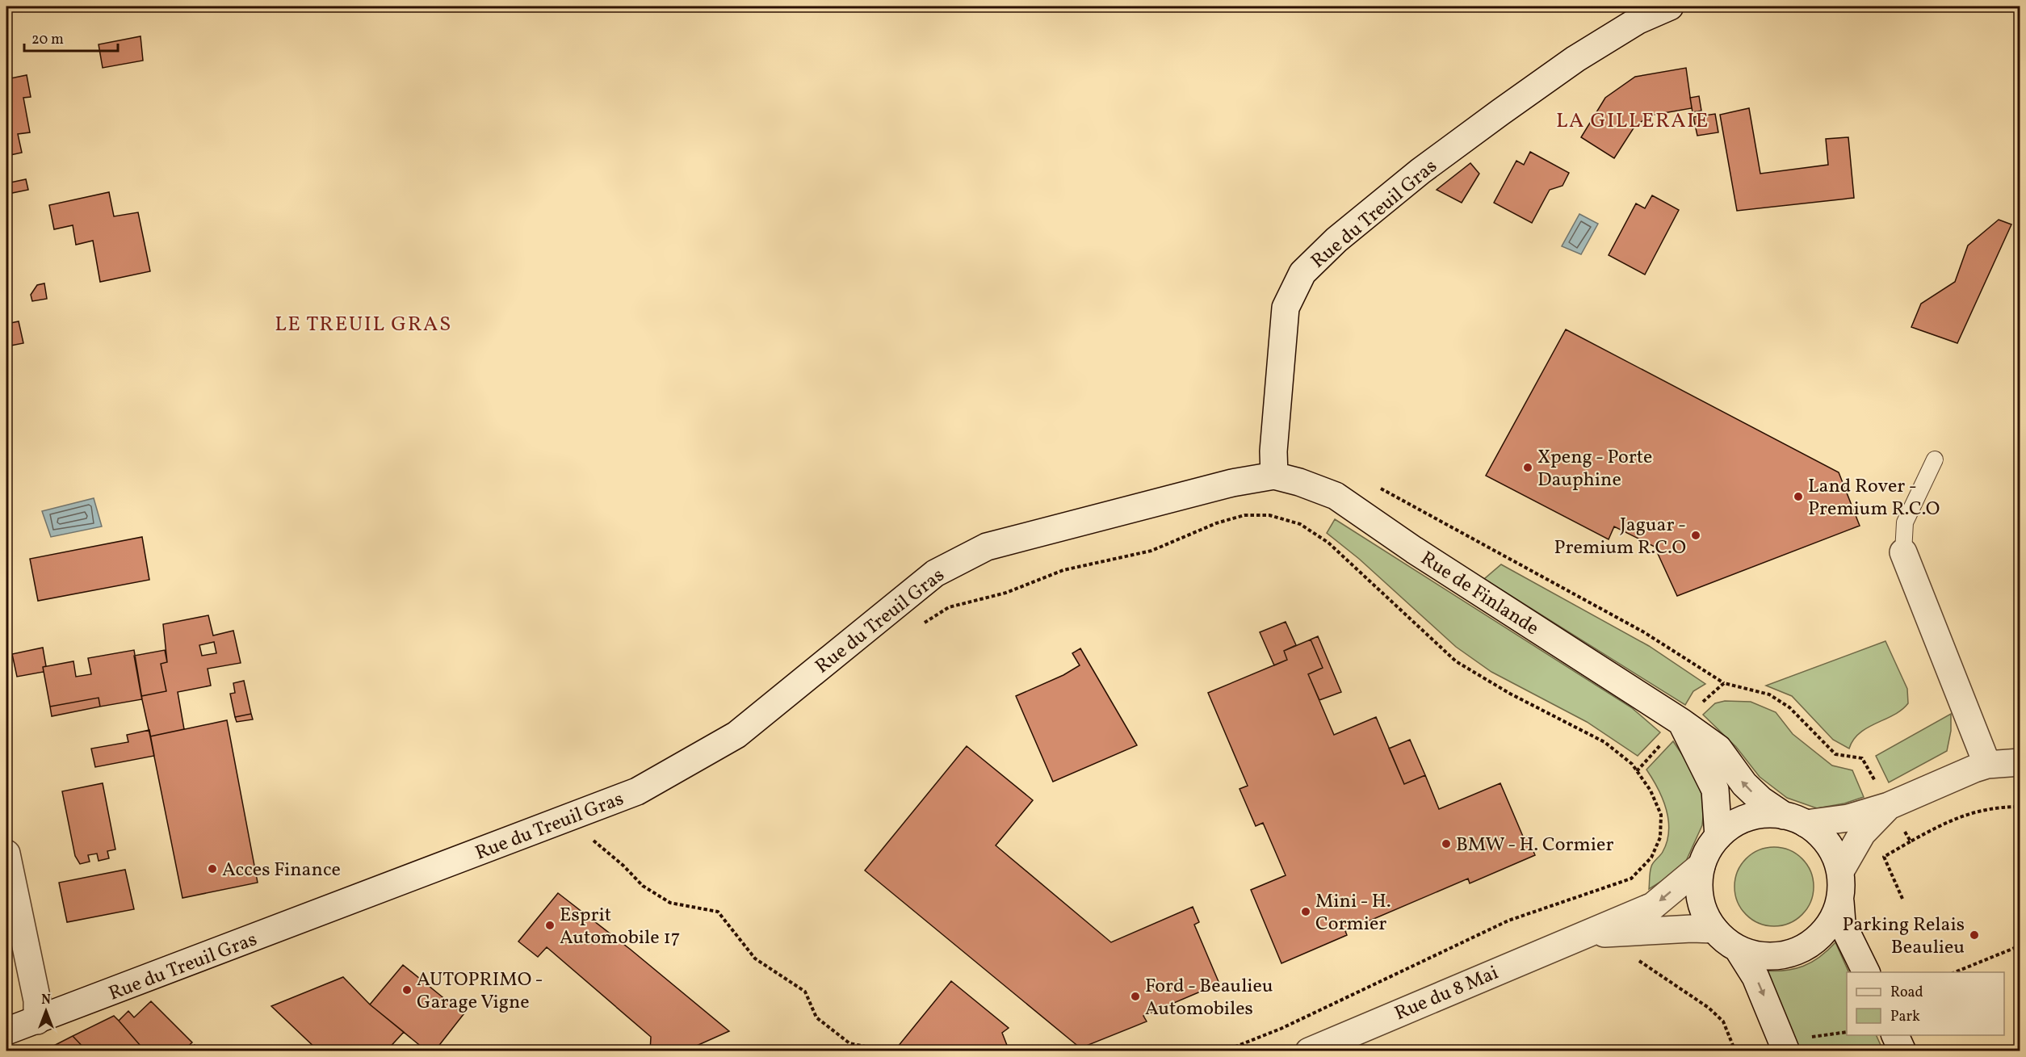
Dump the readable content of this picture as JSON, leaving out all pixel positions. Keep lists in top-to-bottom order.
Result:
{
  "streets": {
    "street": ["Rue du Treuil Gras", "Rue de Finlande", "Rue du 8 Mai"]
  },
  "crossings": [
    ["Rue du Treuil Gras", "Rue de Finlande"],
    ["Rue de Finlande", "Rue du 8 Mai"]
  ],
  "districts": ["LA GILLERAIE", "LE TREUIL GRAS"],
  "places": [
    "Xpeng - Porte Dauphine",
    "Land Rover - Premium R.C.O",
    "Jaguar - Premium R.C.O",
    "BMW - H. Cormier",
    "Acces Finance",
    "Mini - H. Cormier",
    "Esprit Automobile 17",
    "Parking Relais Beaulieu",
    "AUTOPRIMO - Garage Vigne",
    "Ford - Beaulieu Automobiles"
  ],
  "legend": ["Road", "Park"],
  "scale_bar": "20 m",
  "north": "top"
}
